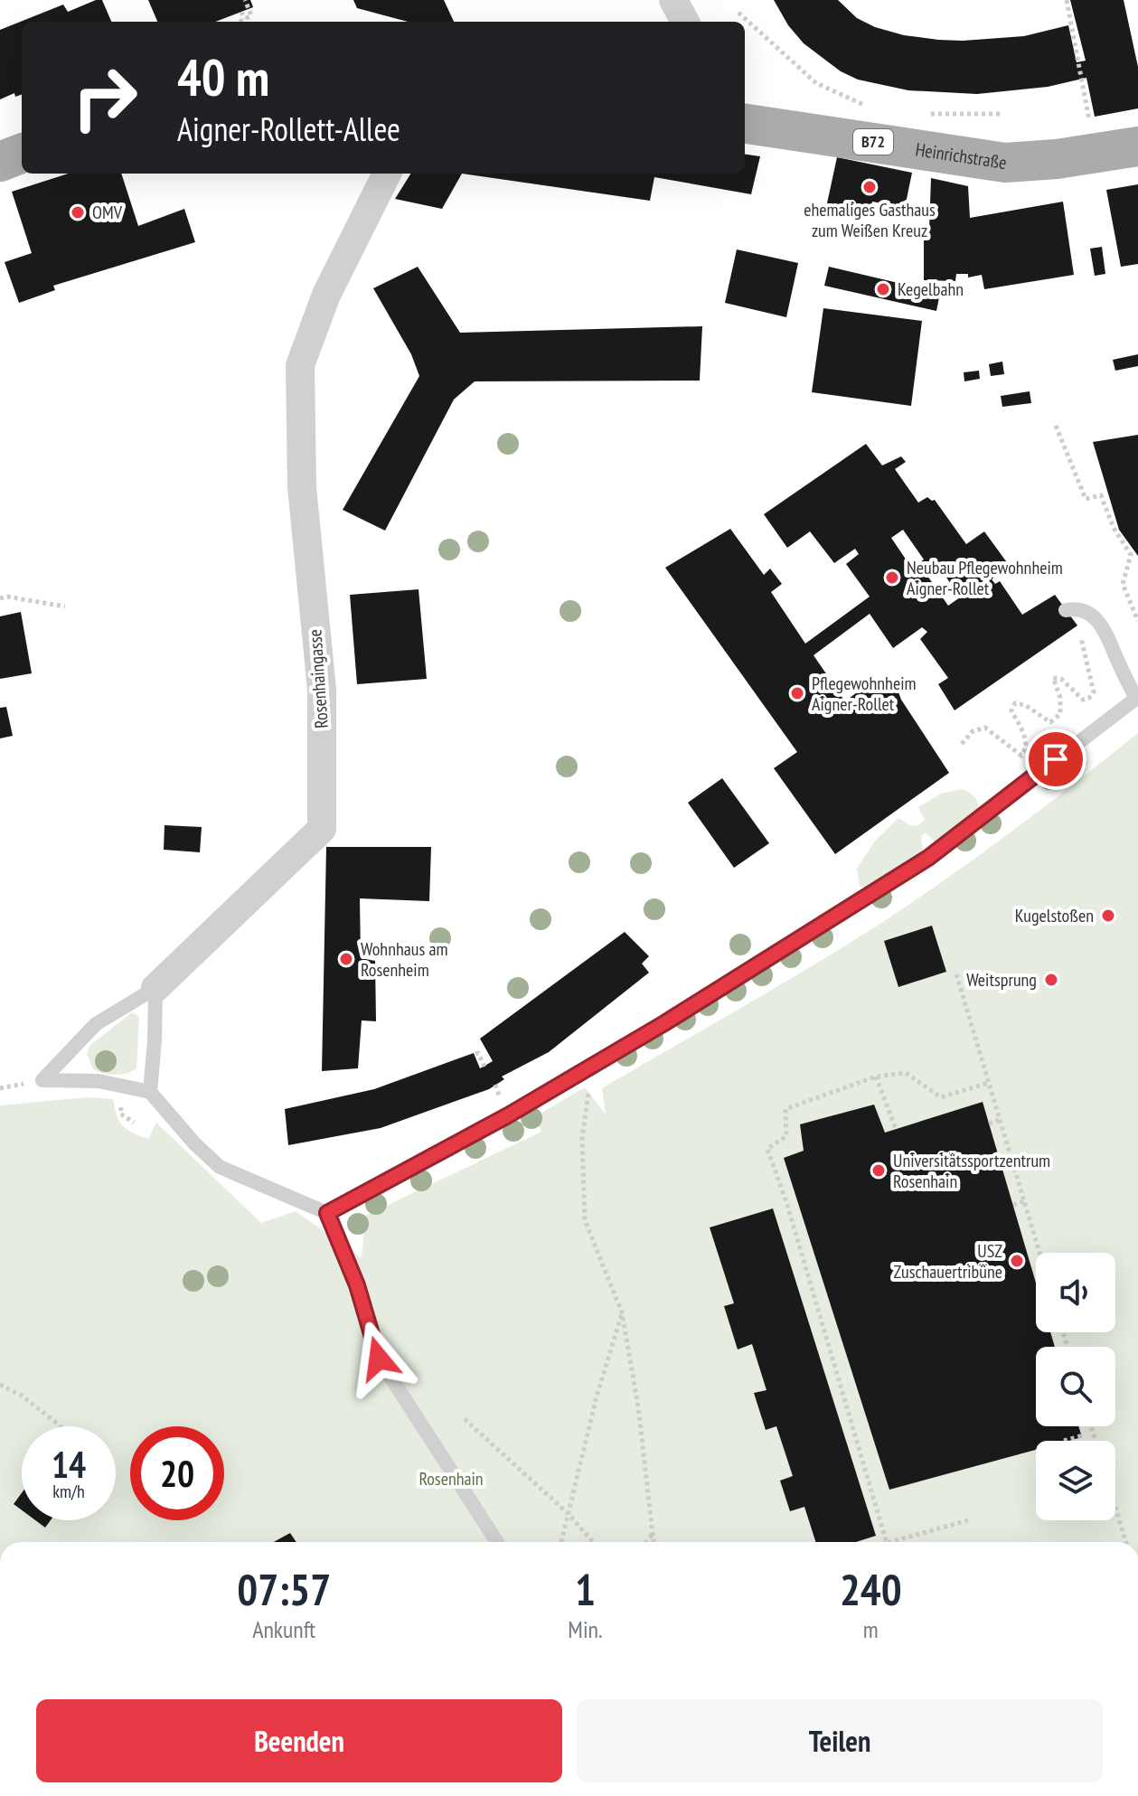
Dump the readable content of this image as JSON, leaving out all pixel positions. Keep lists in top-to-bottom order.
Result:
{
  "streets": {
    "main road": ["B72", "Heinrichstraße"],
    "street": ["Rosenhaingasse"]
  },
  "parks": ["Rosenhain"],
  "places": [
    "ehemaliges Gasthaus zum Weißen Kreuz",
    "OMV",
    "Kegelbahn",
    "Neubau Pflegewohnheim Aigner-Rollet",
    "Pflegewohnheim Aigner-Rollet",
    "Kugelstoßen",
    "Wohnhaus am Rosenheim",
    "Weitsprung",
    "Universitätssportzentrum Rosenhain",
    "USZ Zuschauertribüne"
  ],
  "page": {
    "turn": ["40 m", "Aigner-Rollett-Allee"],
    "speed": "14 km/h",
    "limit": "20",
    "eta": [
      "07:57",
      "Ankunft",
      "1",
      "Min.",
      "240",
      "m"
    ],
    "buttons": ["Beenden", "Teilen"]
  }
}
